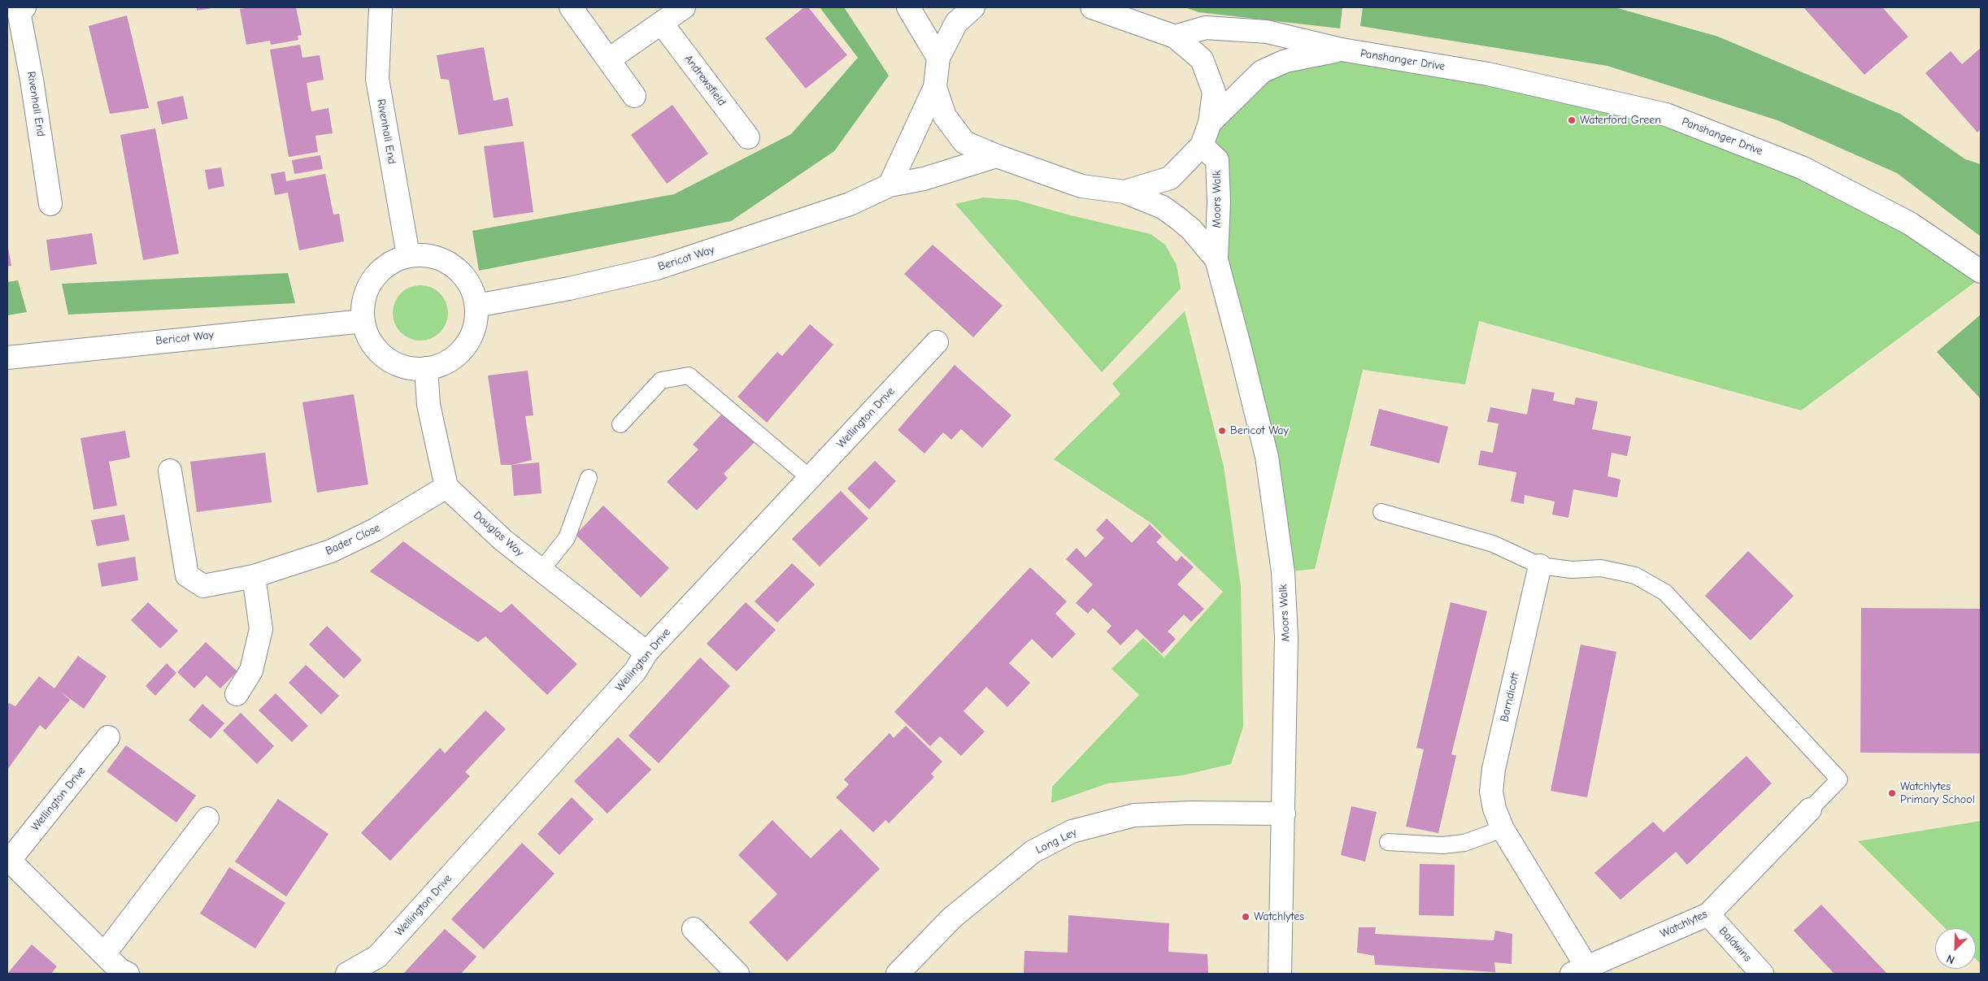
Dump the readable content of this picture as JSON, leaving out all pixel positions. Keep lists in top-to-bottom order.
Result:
{
  "streets": {
    "street": [
      "Panshanger Drive",
      "Andrewsfield",
      "Rivenhall End",
      "Moors Walk",
      "Bericot Way",
      "Wellington Drive",
      "Douglas Way",
      "Bader Close",
      "Barndicott",
      "Long Ley",
      "Watchlytes",
      "Baldwins"
    ]
  },
  "crossings": [
    ["Rivenhall End", "Bericot Way"],
    ["Moors Walk", "Long Ley"],
    ["Wellington Drive", "Douglas Way"],
    ["Douglas Way", "Bader Close"],
    ["Barndicott", "Watchlytes"],
    ["Watchlytes", "Baldwins"]
  ],
  "places": [
    "Waterford Green",
    "Bericot Way",
    "Watchlytes Primary School",
    "Watchlytes"
  ],
  "north": "bottom left"
}
